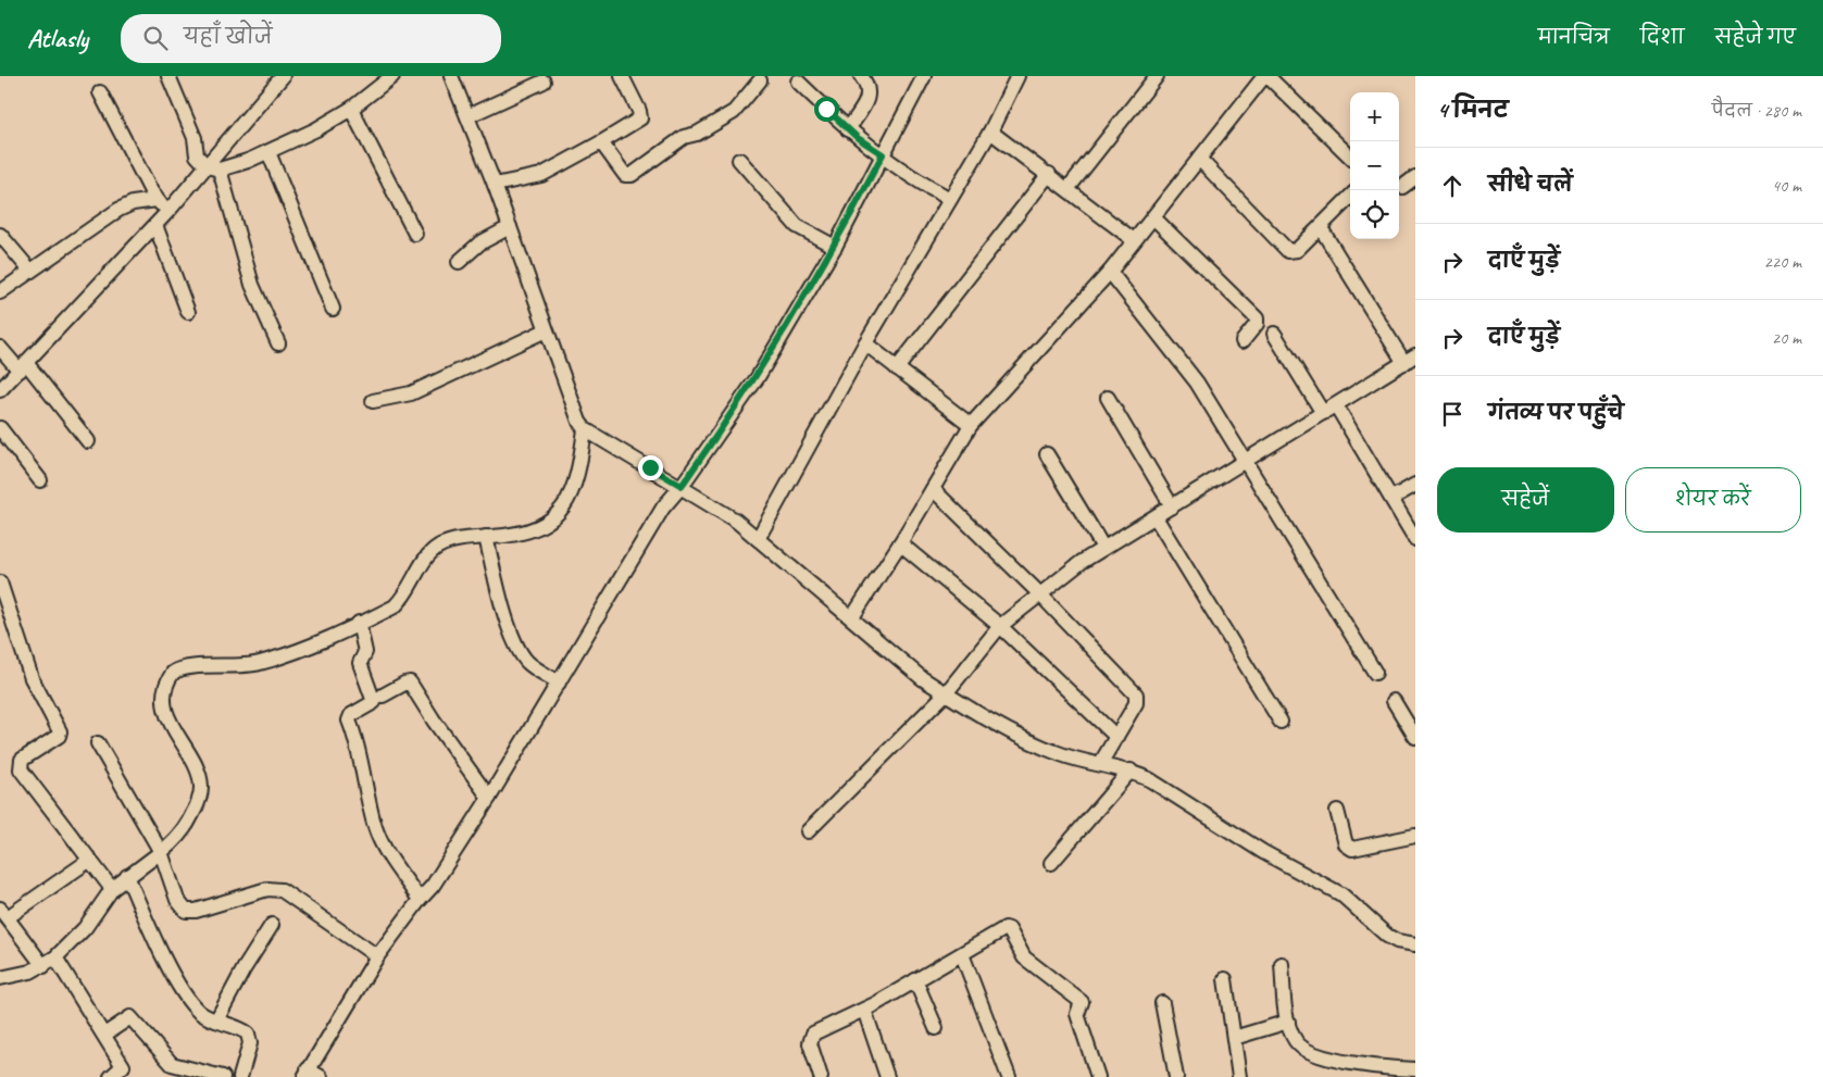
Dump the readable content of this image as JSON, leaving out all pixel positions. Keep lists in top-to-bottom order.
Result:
{
  "page": {
    "header": "Atlasly",
    "search": "यहाँ खोजें",
    "nav": ["मानचित्र", "दिशा", "सहेजे गए"],
    "heading": ["4 मिनट", "पैदल · 280 m"],
    "map_buttons": ["+", "−"],
    "list": [
      ["सीधे चलें", "40 m"],
      ["दाएँ मुड़ें", "220 m"],
      ["दाएँ मुड़ें", "20 m"],
      "गंतव्य पर पहुँचे"
    ],
    "buttons": ["सहेजें", "शेयर करें"]
  }
}
